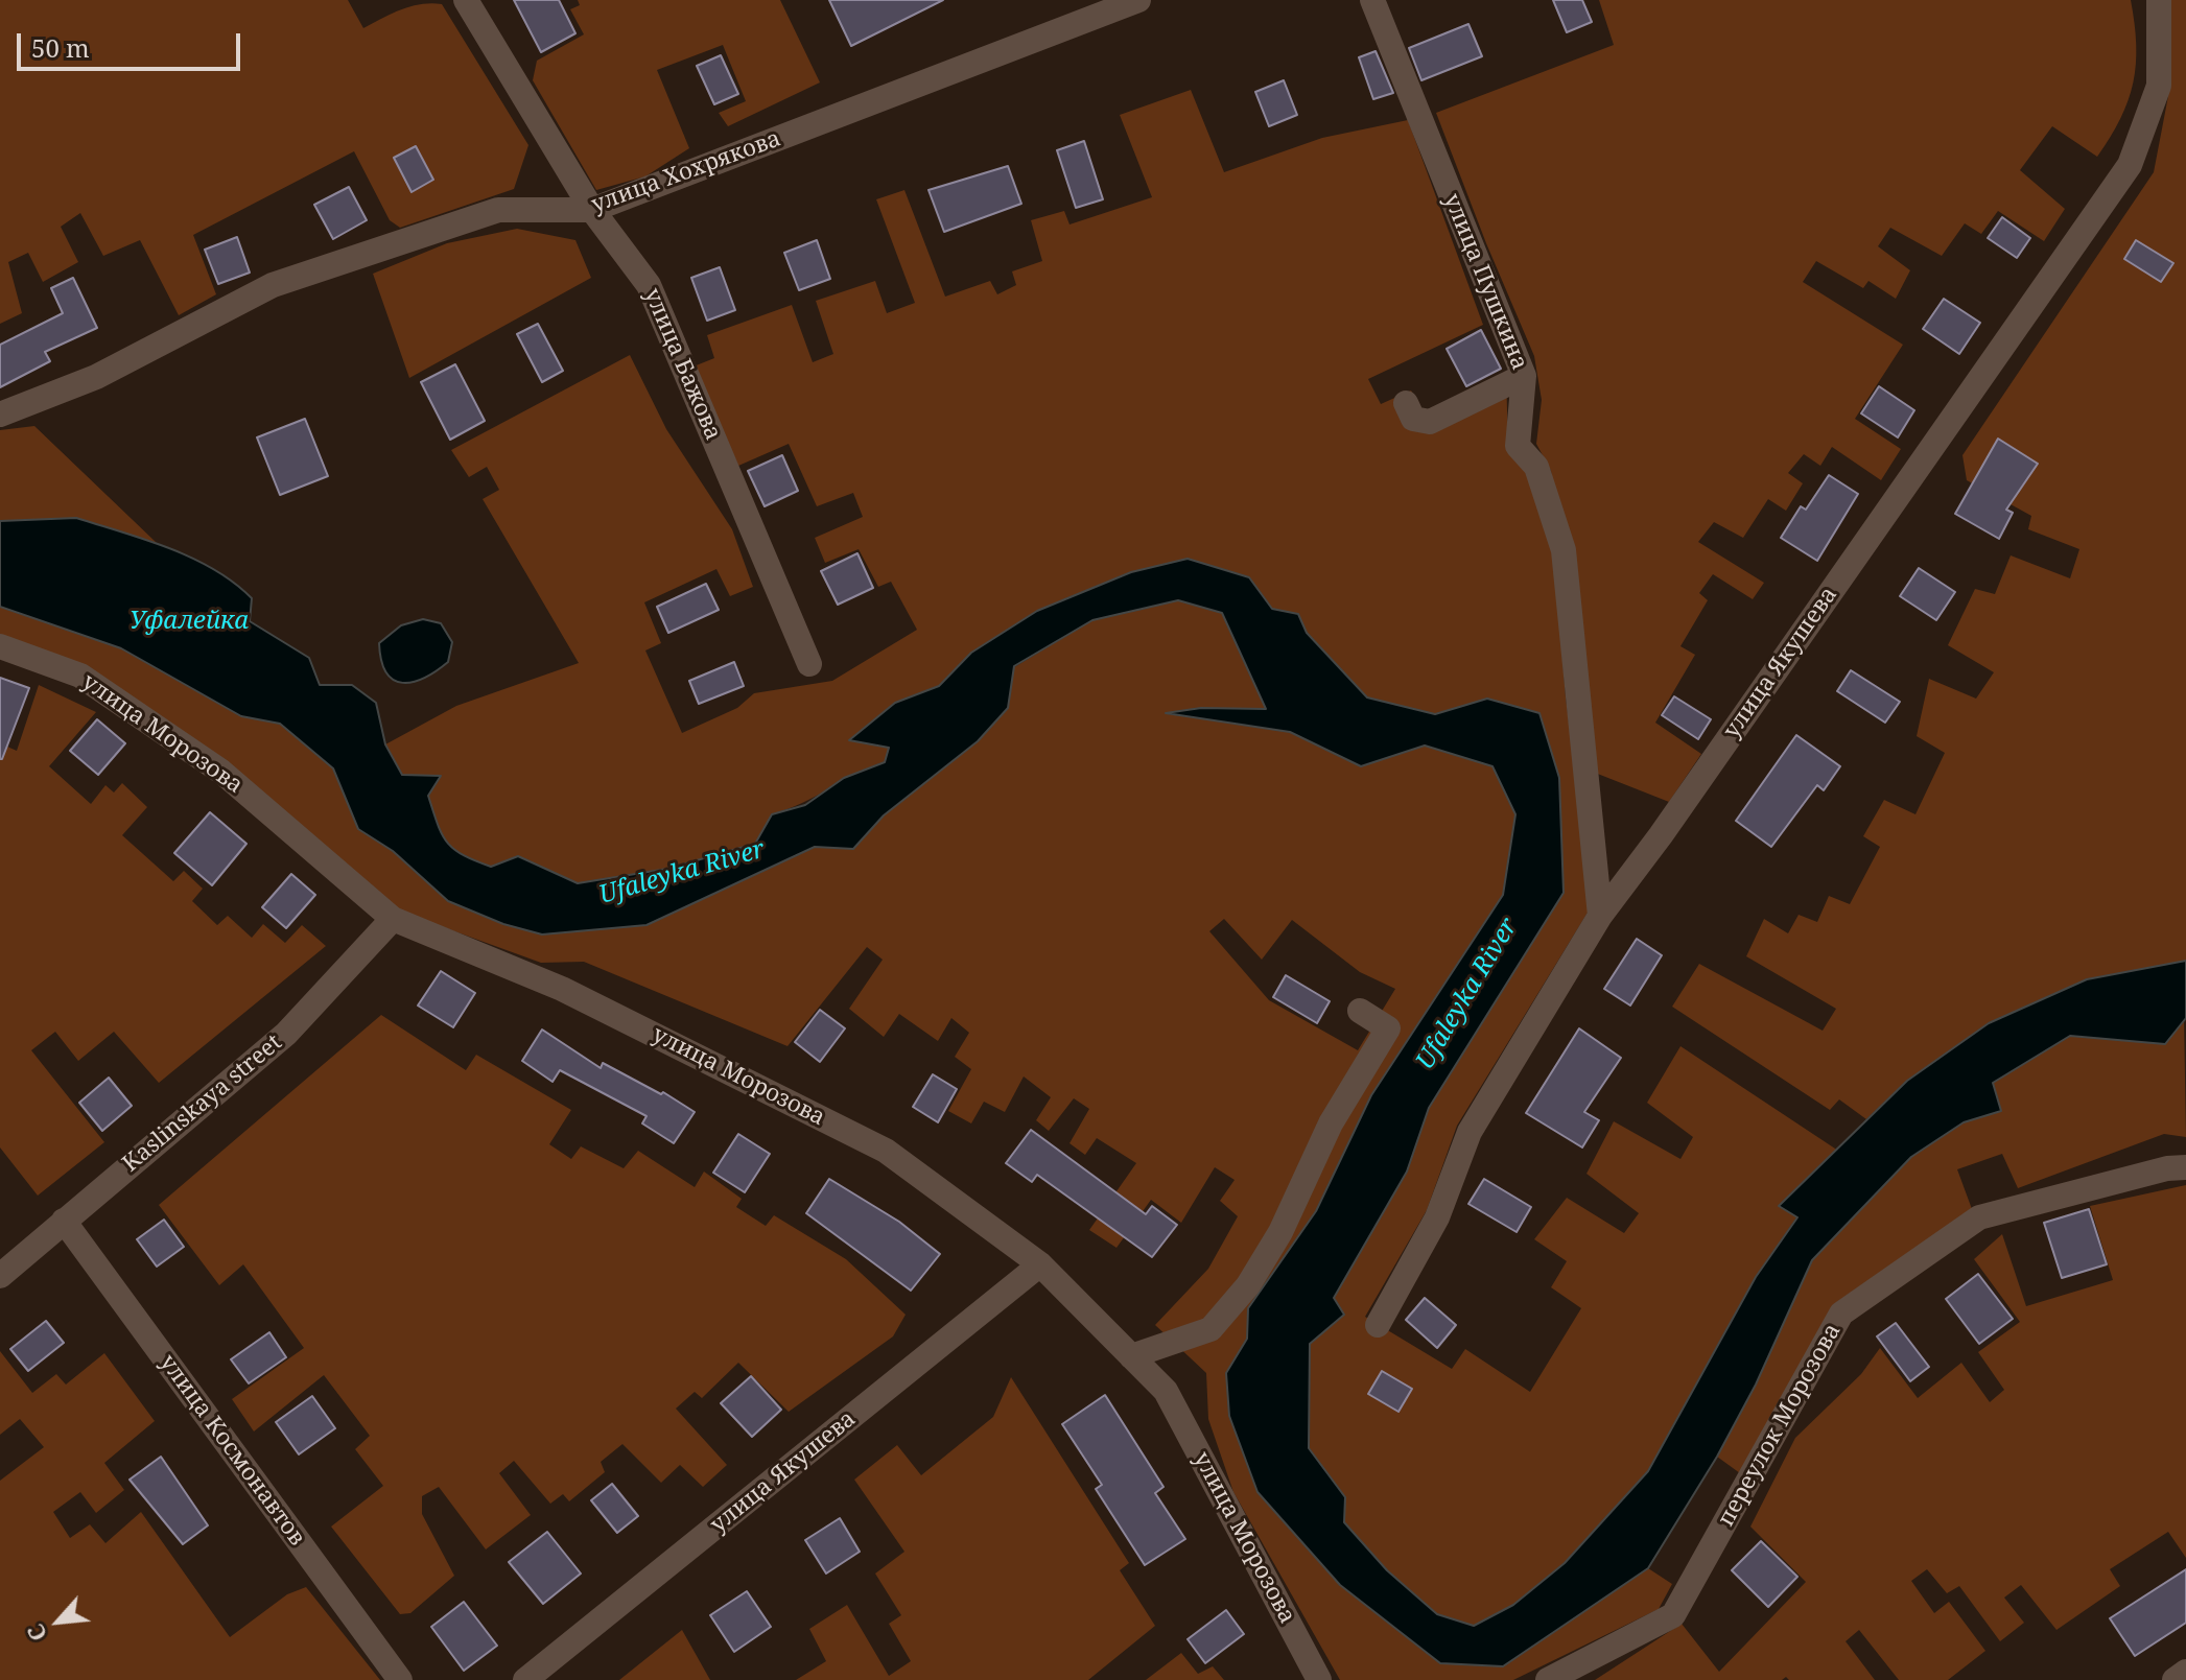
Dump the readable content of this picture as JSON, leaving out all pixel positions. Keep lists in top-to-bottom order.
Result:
{
  "streets": {
    "street": [
      "улица Хохрякова",
      "улица Пушкина",
      "улица Бажова",
      "улица Якушева",
      "улица Морозова",
      "Kaslinskaya street",
      "переулок Морозова",
      "улица Космонавтов"
    ]
  },
  "crossings": [
    ["улица Хохрякова", "улица Бажова"],
    ["улица Пушкина", "улица Якушева"],
    ["улица Якушева", "улица Морозова"],
    ["улица Морозова", "Kaslinskaya street"],
    ["Kaslinskaya street", "улица Космонавтов"]
  ],
  "water": ["Уфалейка", "Ufaleyka River"],
  "scale_bar": "50 m",
  "north": "bottom left"
}
